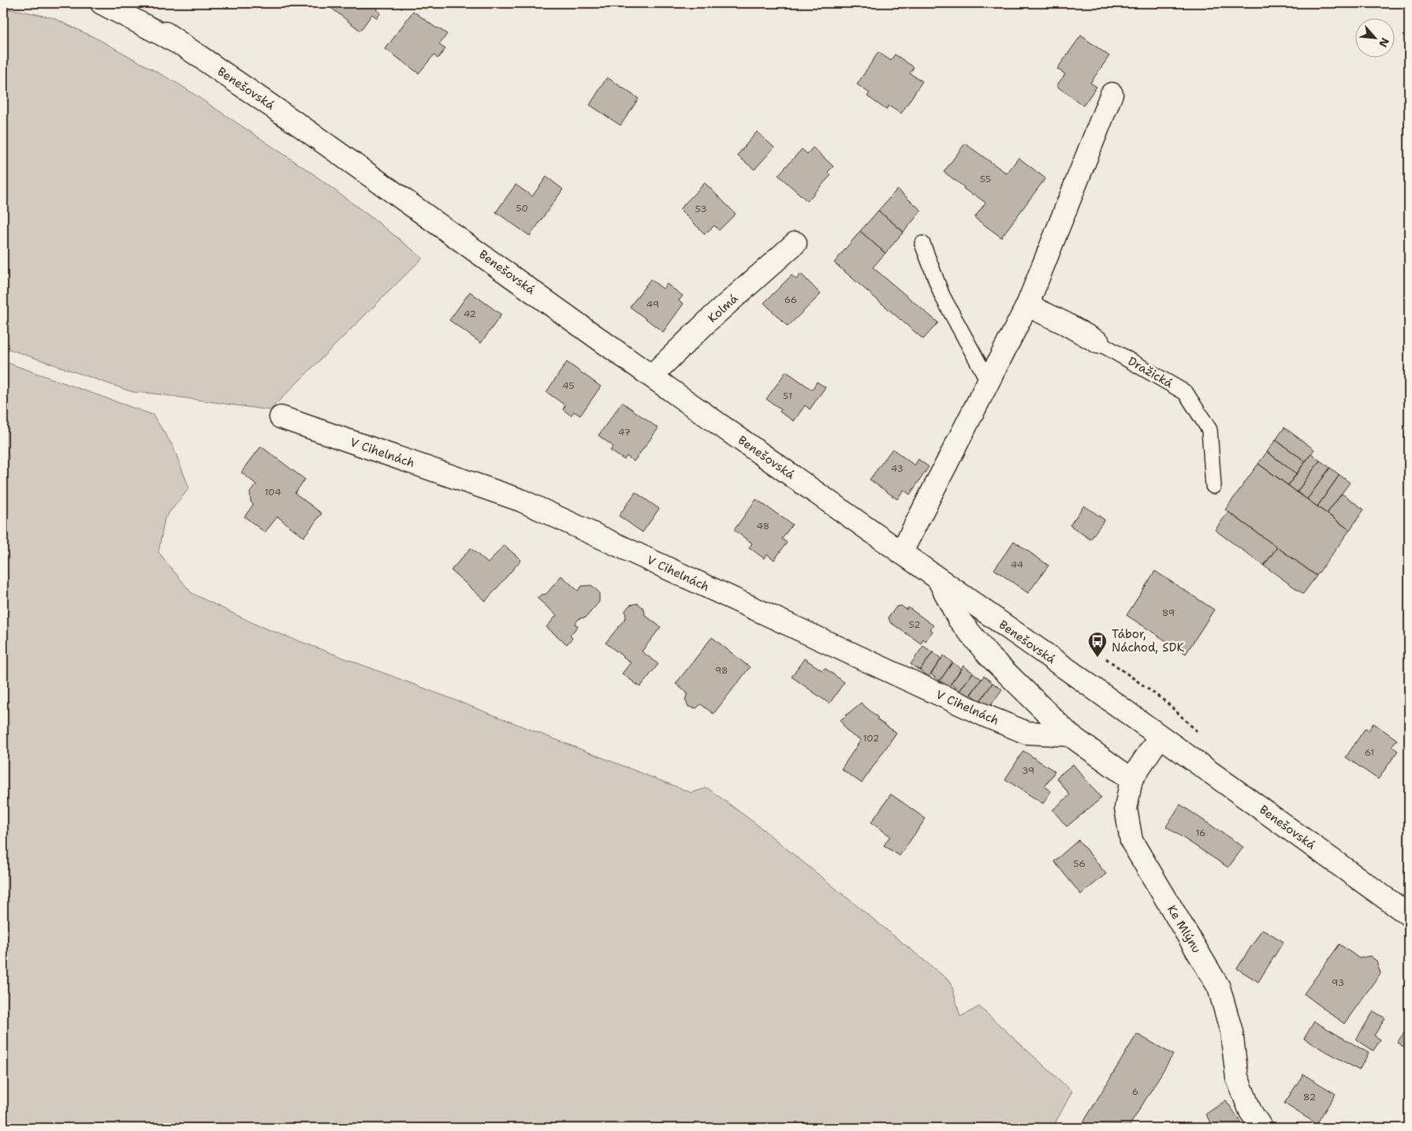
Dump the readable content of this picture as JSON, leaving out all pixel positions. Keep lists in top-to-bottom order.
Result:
{
  "streets": {
    "street": [
      "Benešovská",
      "Kolmá",
      "Dražická",
      "V Cihelnách",
      "Ke Mlýnu"
    ]
  },
  "crossings": [
    ["Benešovská", "Kolmá"],
    ["Benešovská", "Ke Mlýnu"]
  ],
  "places": {
    "bus stop": ["Tábor, Náchod, SDK"]
  },
  "house_numbers": [
    "55",
    "50",
    "53",
    "66",
    "49",
    "42",
    "45",
    "51",
    "47",
    "43",
    "104",
    "48",
    "44",
    "89",
    "52",
    "98",
    "102",
    "61",
    "39",
    "16",
    "56",
    "93",
    "6",
    "82"
  ],
  "north": "bottom right"
}
